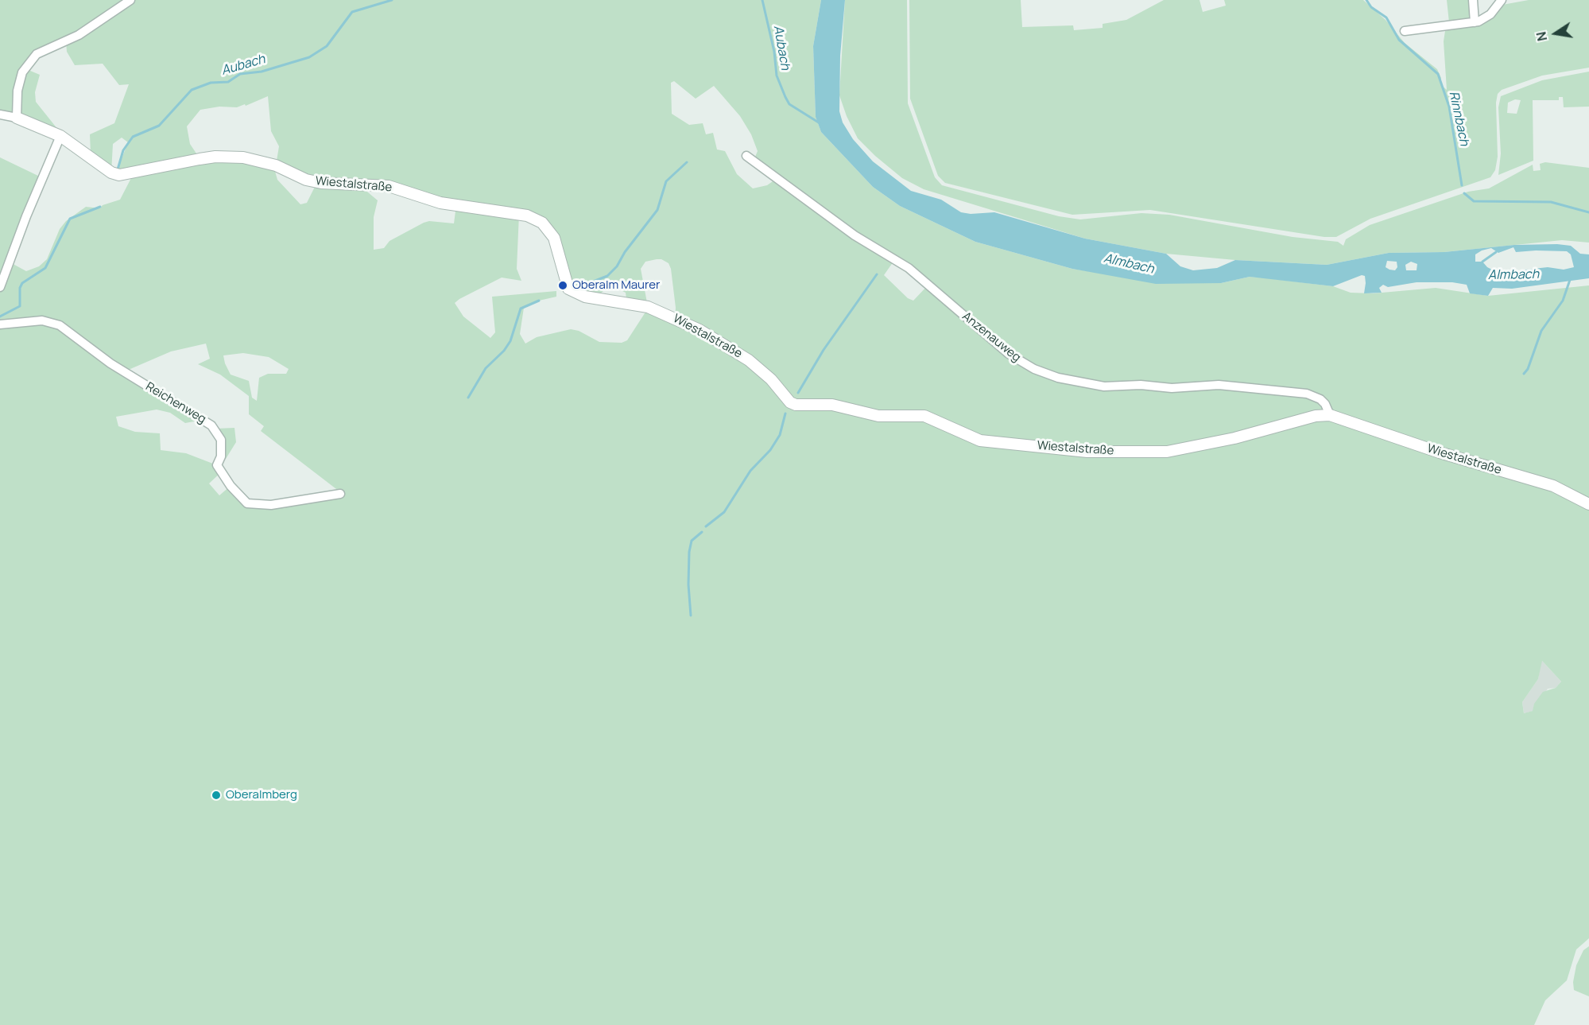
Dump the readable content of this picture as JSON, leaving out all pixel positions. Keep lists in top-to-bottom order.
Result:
{
  "streets": {
    "street": ["Wiestalstraße", "Anzenauweg", "Reichenweg"]
  },
  "crossings": [
    ["Wiestalstraße", "Anzenauweg"]
  ],
  "water": ["Aubach", "Rinnbach", "Almbach"],
  "places": ["Oberalm Maurer", "Oberalmberg"],
  "north": "left"
}
